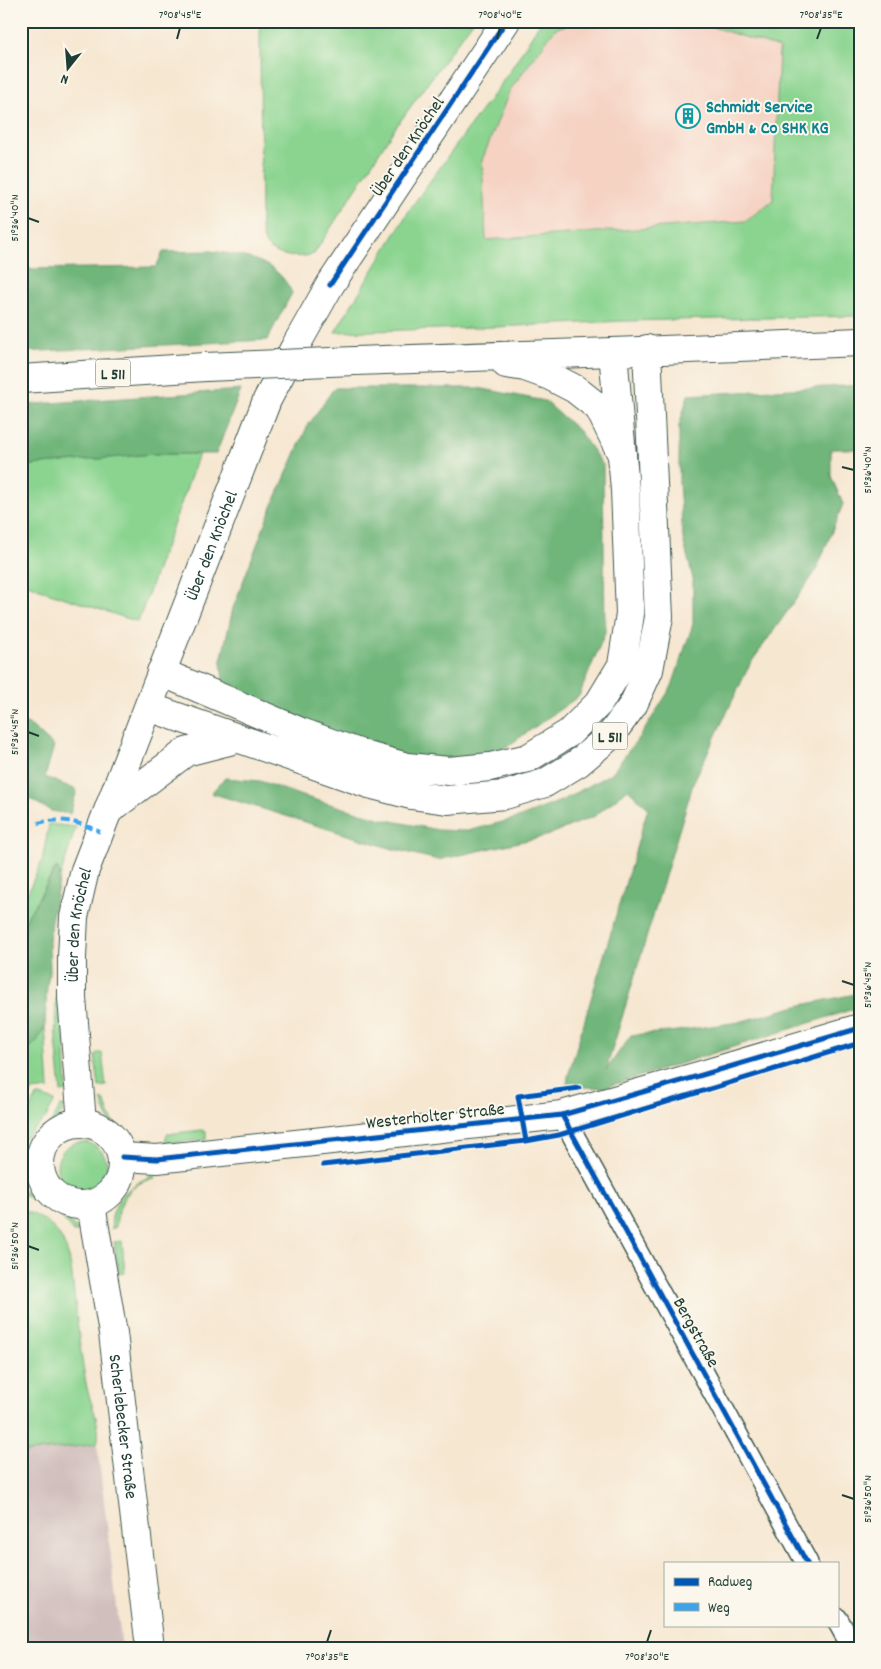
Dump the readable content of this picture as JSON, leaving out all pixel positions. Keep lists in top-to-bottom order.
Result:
{
  "streets": {
    "main road": [
      "Über den Knöchel",
      "L 511",
      "Westerholter Straße",
      "Scherlebecker Straße"
    ],
    "street": ["Bergstraße"]
  },
  "crossings": [
    ["Über den Knöchel", "L 511"],
    ["Über den Knöchel", "Westerholter Straße"],
    ["Über den Knöchel", "Scherlebecker Straße"],
    ["Westerholter Straße", "Bergstraße"],
    ["Westerholter Straße", "Scherlebecker Straße"]
  ],
  "places": {
    "building": ["Schmidt Service GmbH & Co SHK KG"]
  },
  "legend": ["Radweg", "Weg"],
  "north": "bottom",
  "coordinates": [
    "7°08'45\"E",
    "7°08'40\"E",
    "7°08'35\"E",
    "51°36'40\"N",
    "51°36'45\"N",
    "51°36'50\"N",
    "7°08'30\"E"
  ]
}
